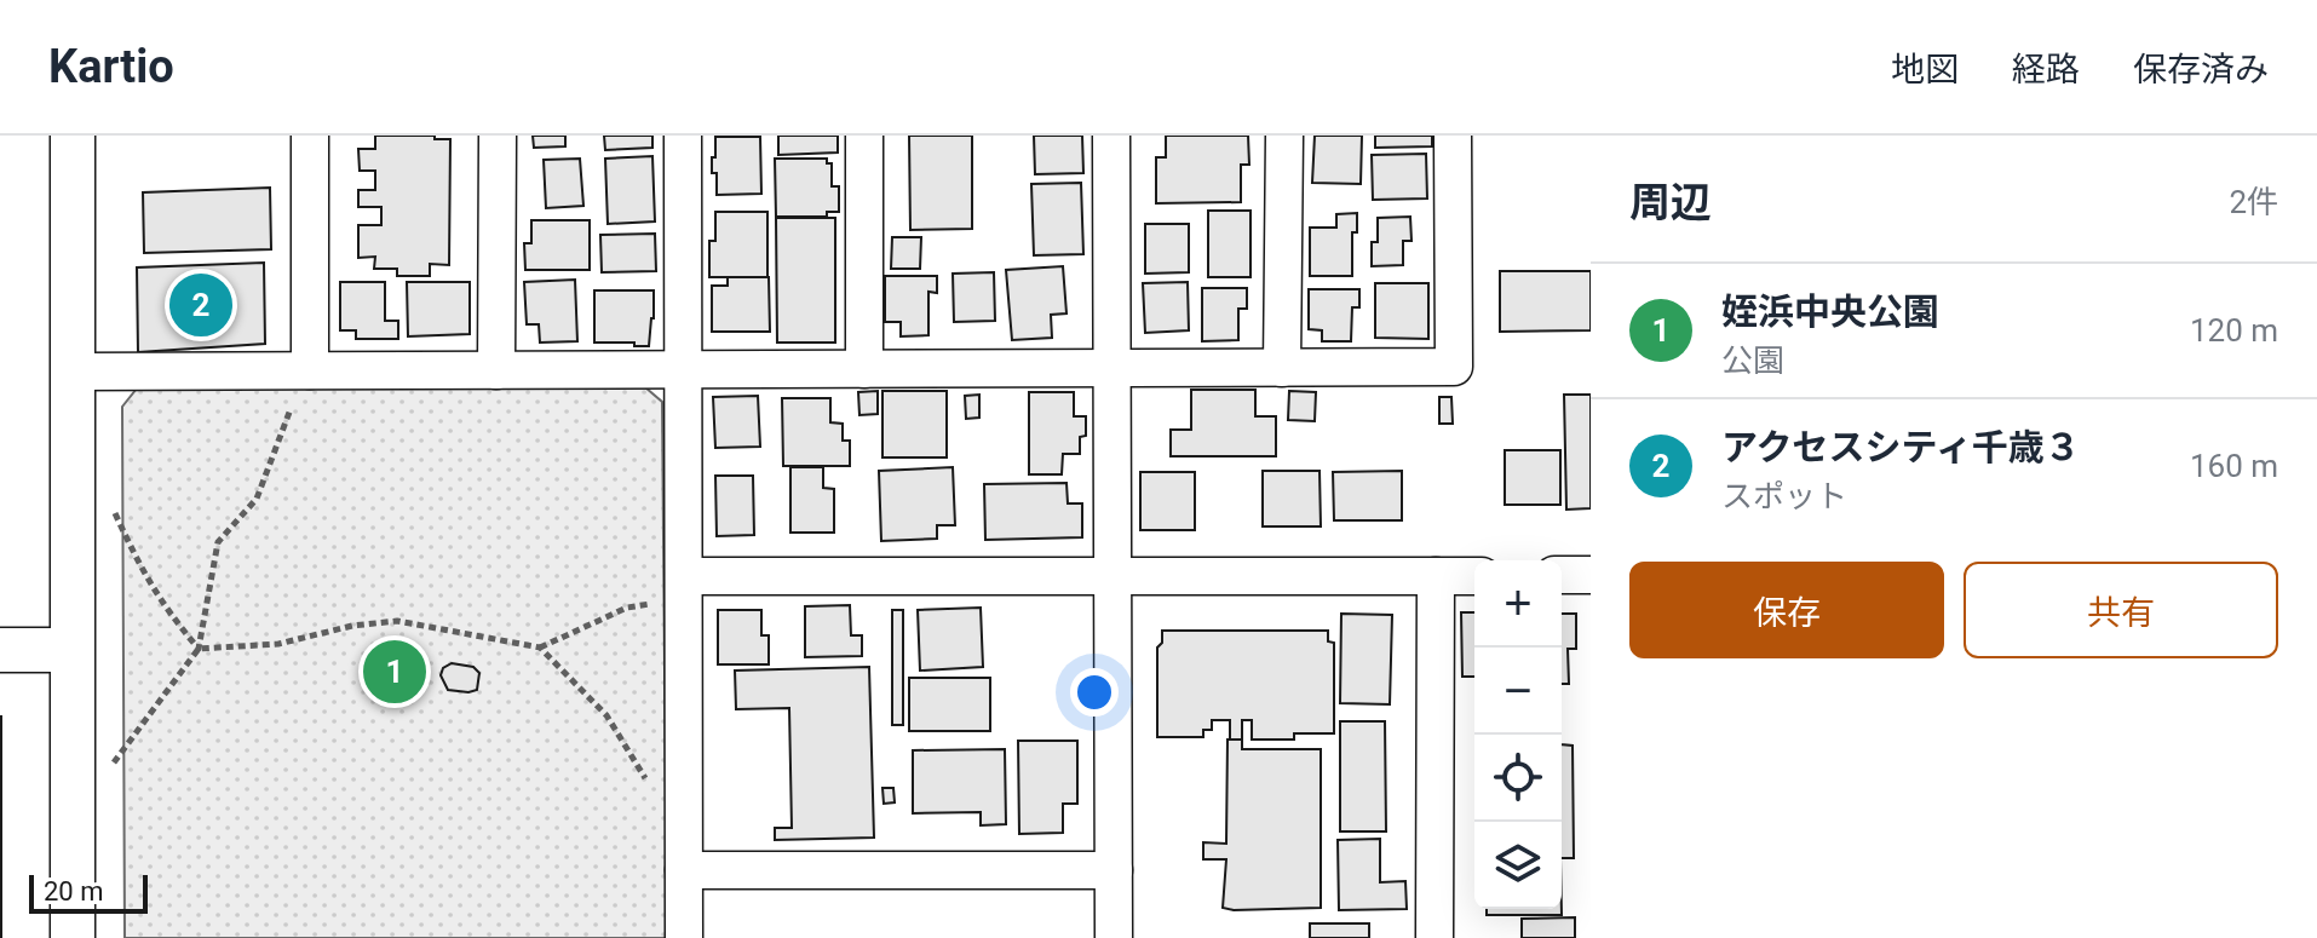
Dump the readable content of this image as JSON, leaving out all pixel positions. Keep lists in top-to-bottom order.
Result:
{
  "scale_bar": "20 m",
  "page": {
    "header": "Kartio",
    "nav": ["地図", "経路", "保存済み"],
    "heading": ["周辺", "2件"],
    "list": [
      {
        "mark": "1",
        "name": "姪浜中央公園",
        "note": "公園",
        "value": "120 m"
      },
      {
        "mark": "2",
        "name": "アクセスシティ千歳３",
        "note": "スポット",
        "value": "160 m"
      }
    ],
    "pins": ["2", "1"],
    "buttons": ["保存", "共有"],
    "map_buttons": ["+", "−"],
    "scale": "20 m"
  }
}
